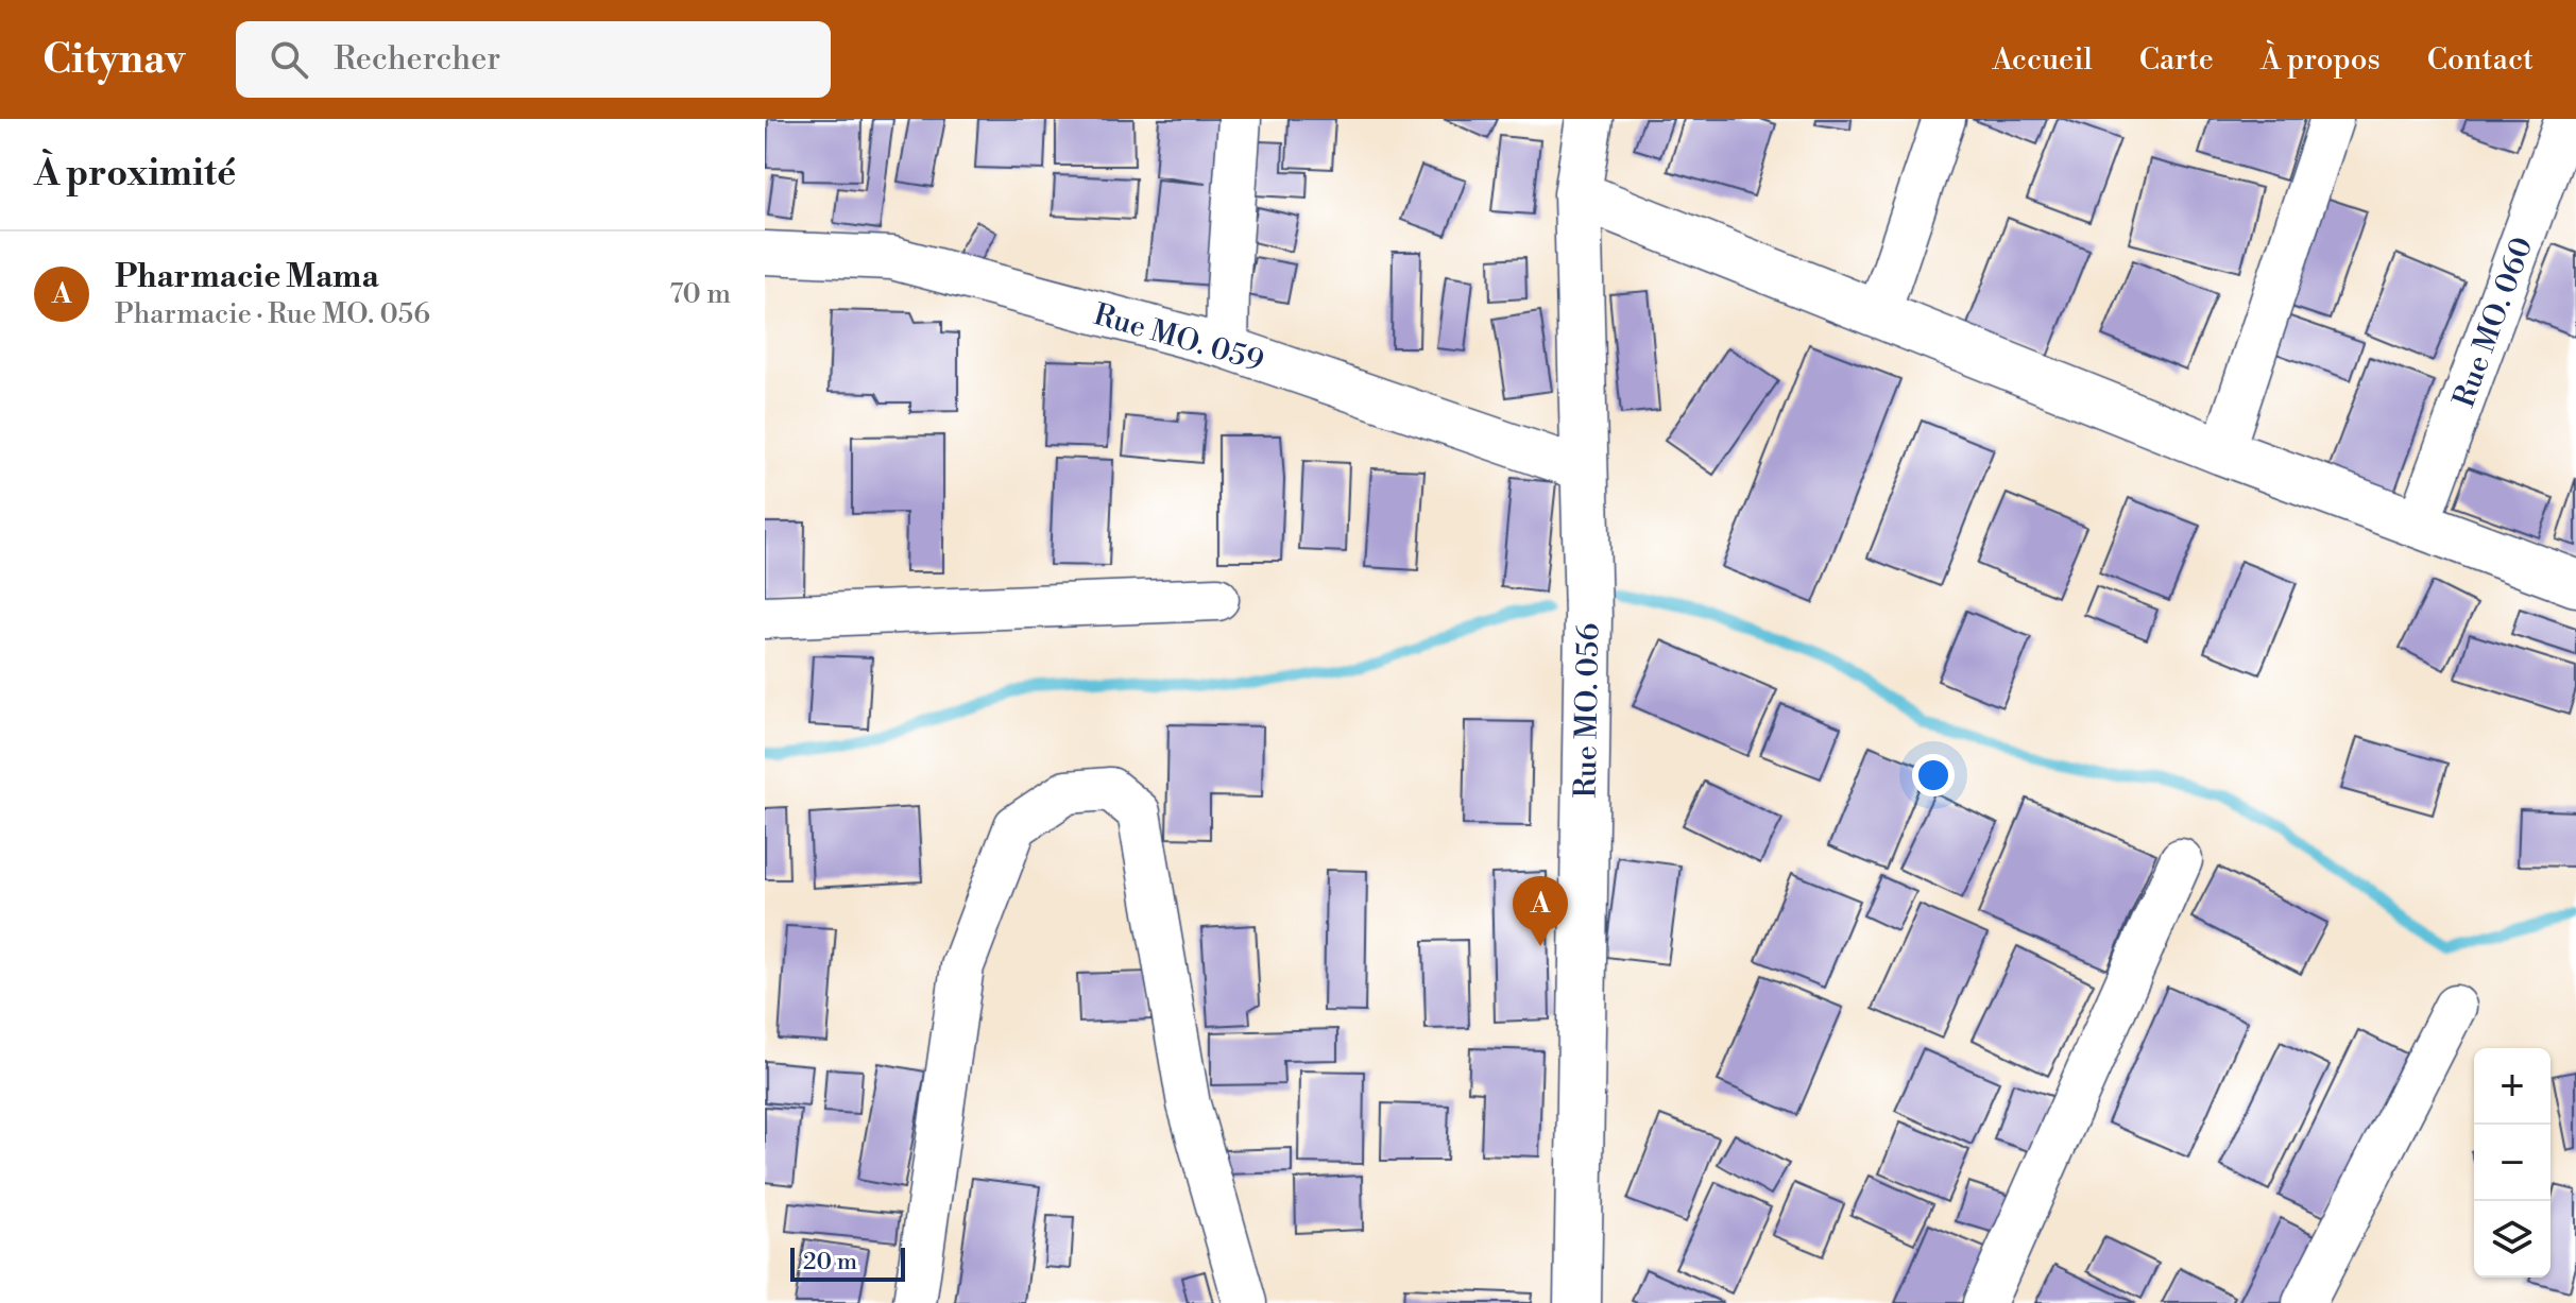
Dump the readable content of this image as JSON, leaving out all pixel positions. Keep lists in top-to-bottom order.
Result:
{
  "streets": {
    "street": ["Rue MO. 060", "Rue MO. 059", "Rue MO. 056"]
  },
  "crossings": [
    ["Rue MO. 059", "Rue MO. 056"]
  ],
  "scale_bar": "20 m",
  "page": {
    "header": "Citynav",
    "search": "Rechercher",
    "nav": [
      "Accueil",
      "Carte",
      "À propos",
      "Contact"
    ],
    "heading": "À proximité",
    "list": [
      {
        "mark": "A",
        "name": "Pharmacie Mama",
        "note": "Pharmacie · Rue MO. 056",
        "value": "70 m"
      }
    ],
    "pins": "A",
    "map_buttons": ["+", "−"],
    "scale": "20 m"
  }
}
